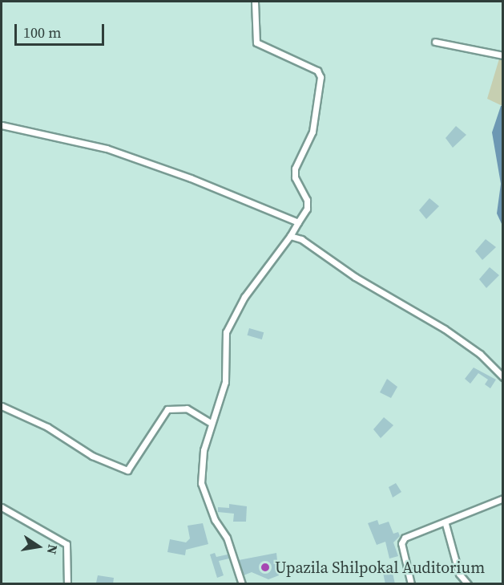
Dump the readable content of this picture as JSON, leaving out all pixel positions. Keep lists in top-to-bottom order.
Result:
{
  "places": ["Upazila Shilpokal Auditorium"],
  "scale_bar": "100 m",
  "north": "right"
}
